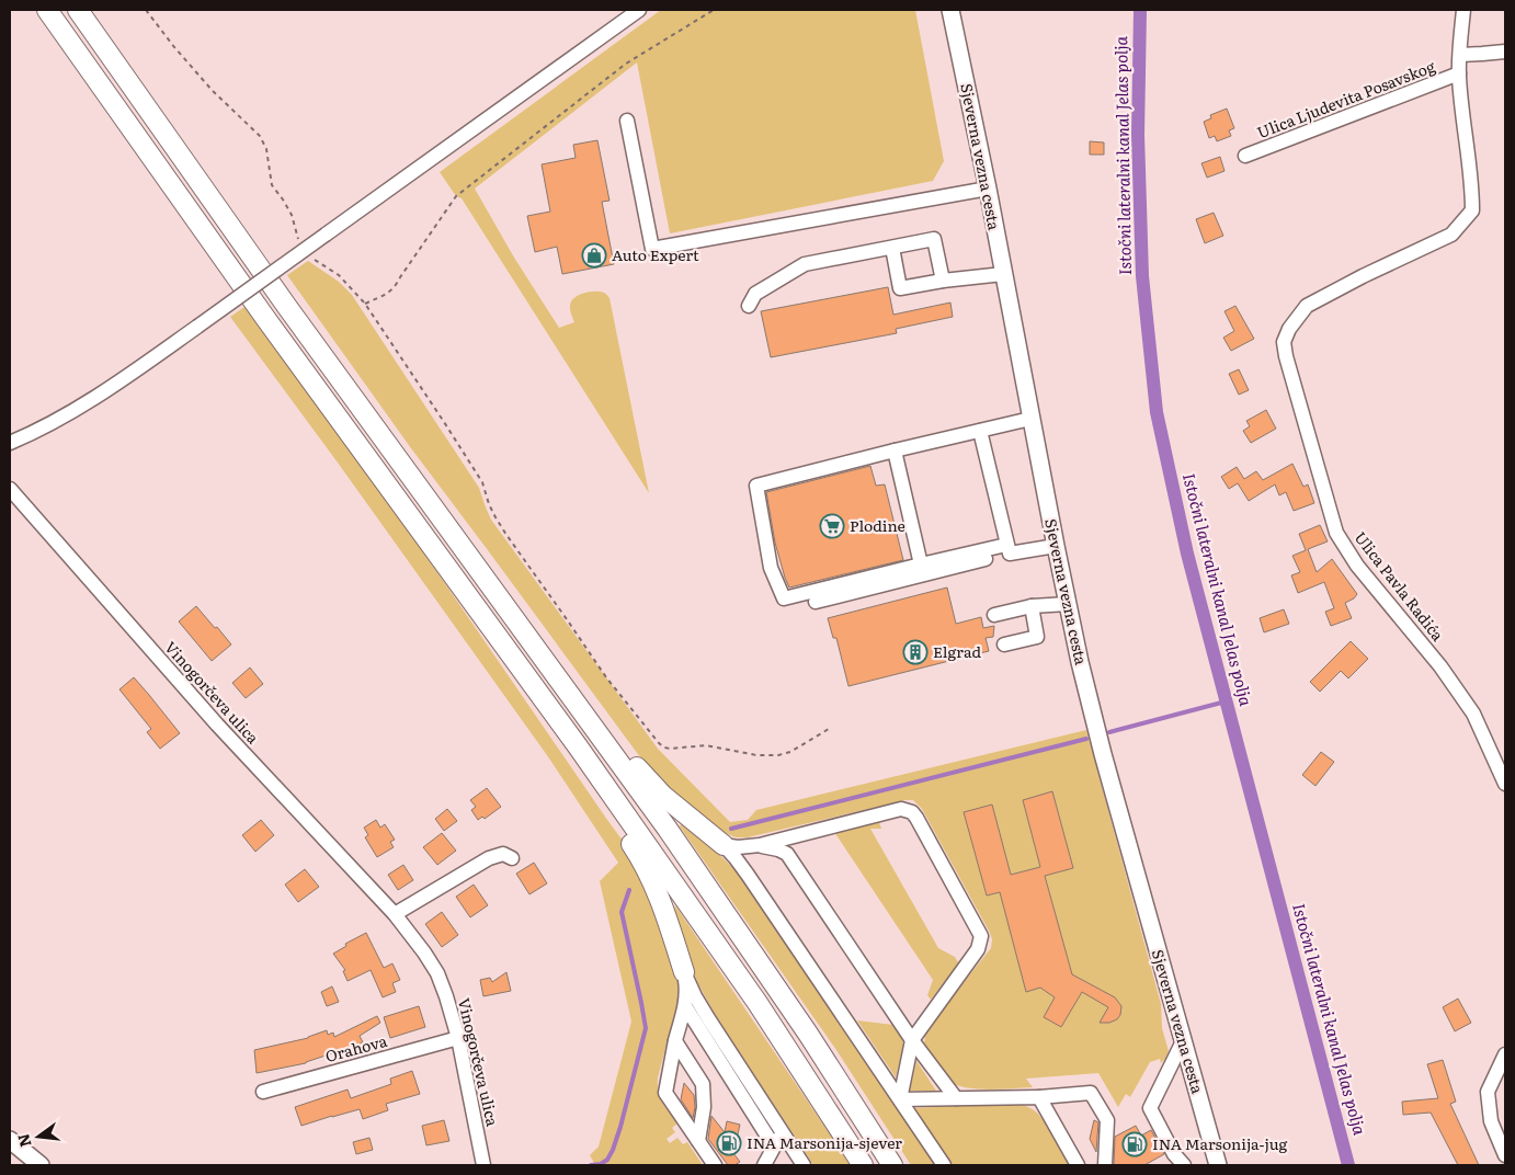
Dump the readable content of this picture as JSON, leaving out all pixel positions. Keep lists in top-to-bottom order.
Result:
{
  "streets": {
    "main road": ["Sjeverna vezna cesta"],
    "street": [
      "Ulica Ljudevita Posavskog",
      "Ulica Pavla Radića",
      "Vinogorčeva ulica",
      "Orahova"
    ]
  },
  "crossings": [
    ["Ulica Ljudevita Posavskog", "Ulica Pavla Radića"],
    ["Vinogorčeva ulica", "Orahova"]
  ],
  "water": ["Istočni lateralni kanal Jelas polja"],
  "places": {
    "shop": ["Auto Expert"],
    "supermarket": ["Plodine"],
    "building": ["Elgrad"],
    "fuel station": ["INA Marsonija-sjever", "INA Marsonija-jug"]
  },
  "north": "left"
}
